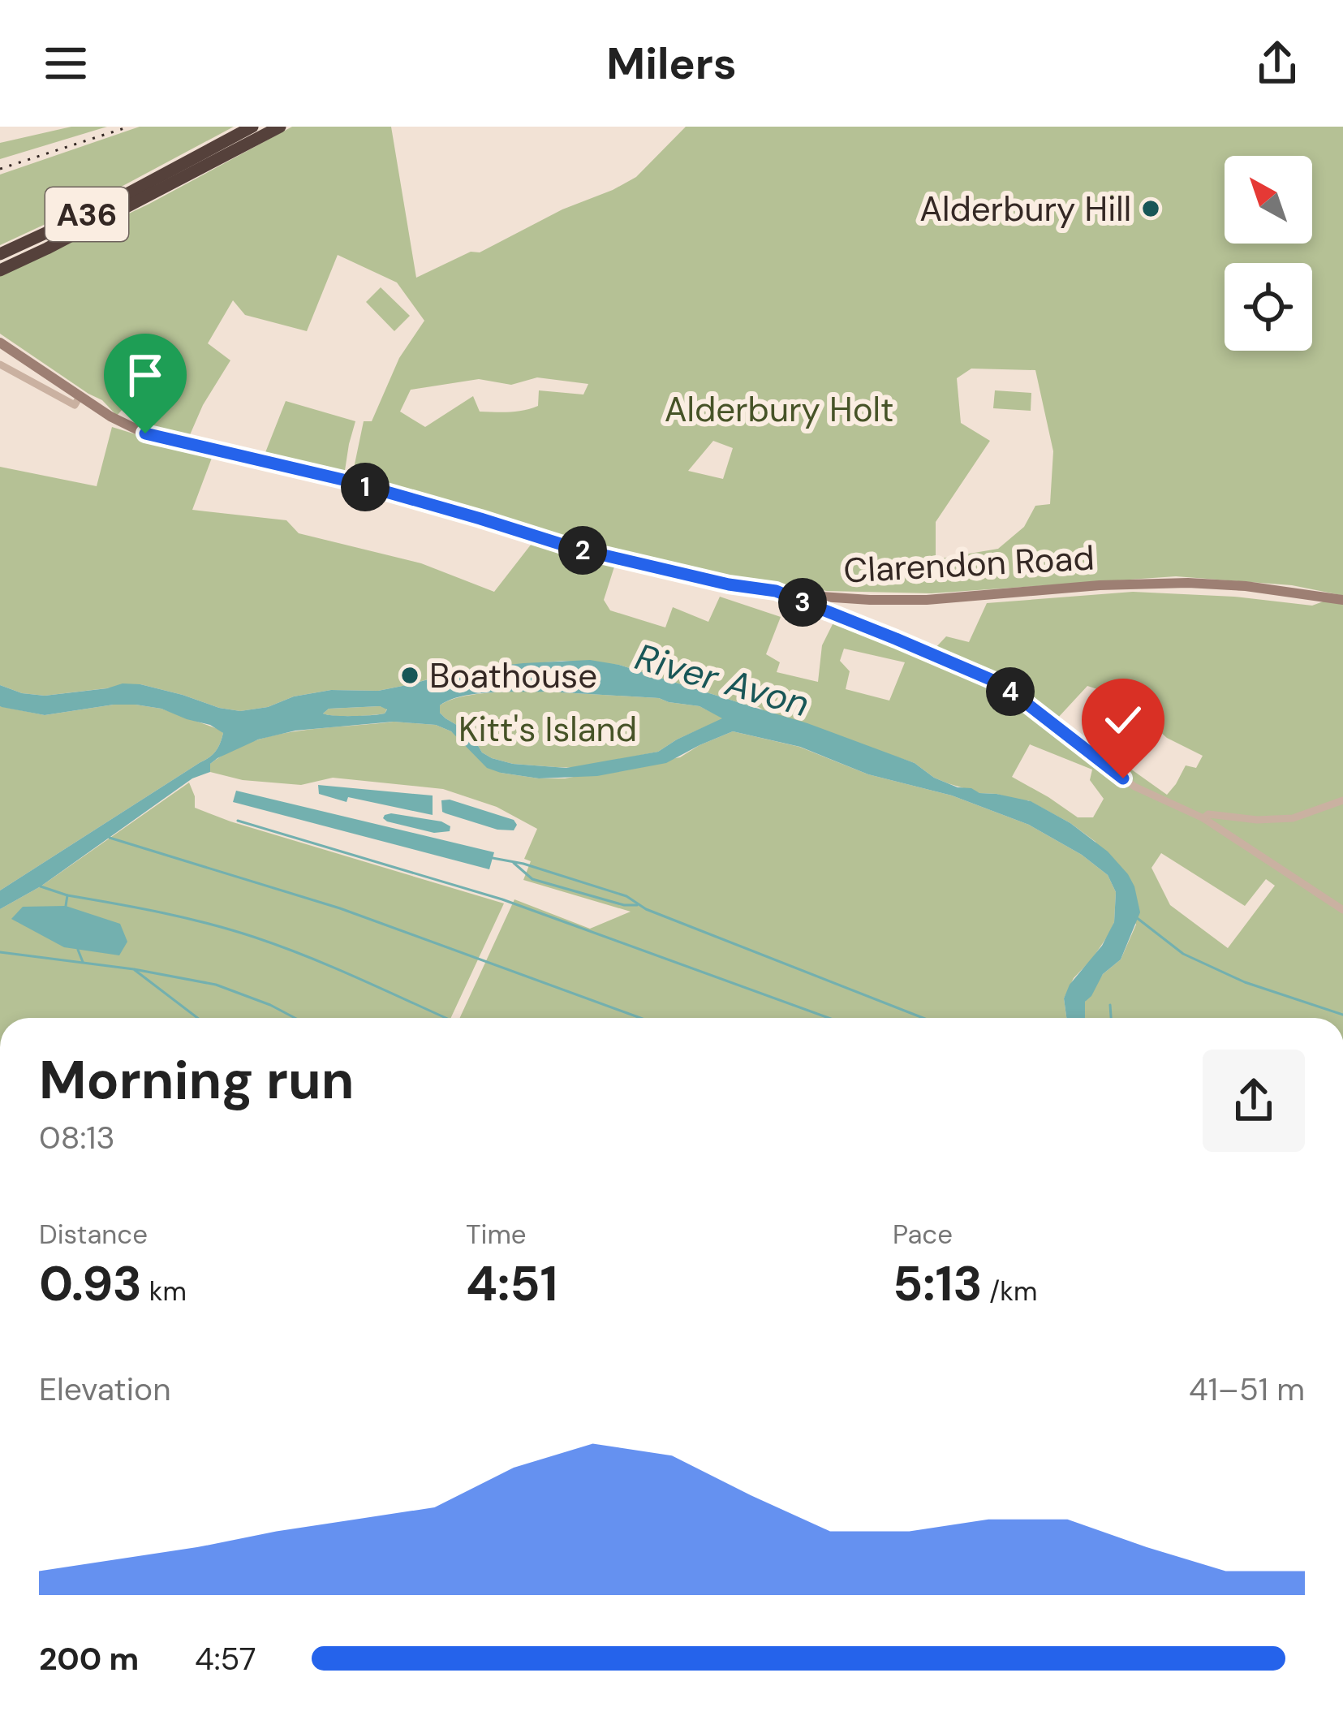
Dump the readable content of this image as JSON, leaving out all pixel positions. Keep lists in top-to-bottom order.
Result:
{
  "streets": {
    "highway": ["A36"],
    "street": ["Clarendon Road"]
  },
  "water": ["River Avon"],
  "parks": ["Alderbury Holt", "Kitt's Island"],
  "places": ["Alderbury Hill", "Boathouse"],
  "north": "top left",
  "page": {
    "header": "Milers",
    "pins": [
      "1",
      "2",
      "3",
      "4"
    ],
    "heading": ["Morning run", "08:13"],
    "stats": [
      ["Distance", "0.93 km"],
      ["Time", "4:51"],
      ["Pace", "5:13 /km"]
    ],
    "chart": ["Elevation", "41–51 m"],
    "list": [
      {
        "name": "200 m",
        "note": "4:57"
      }
    ]
  }
}
